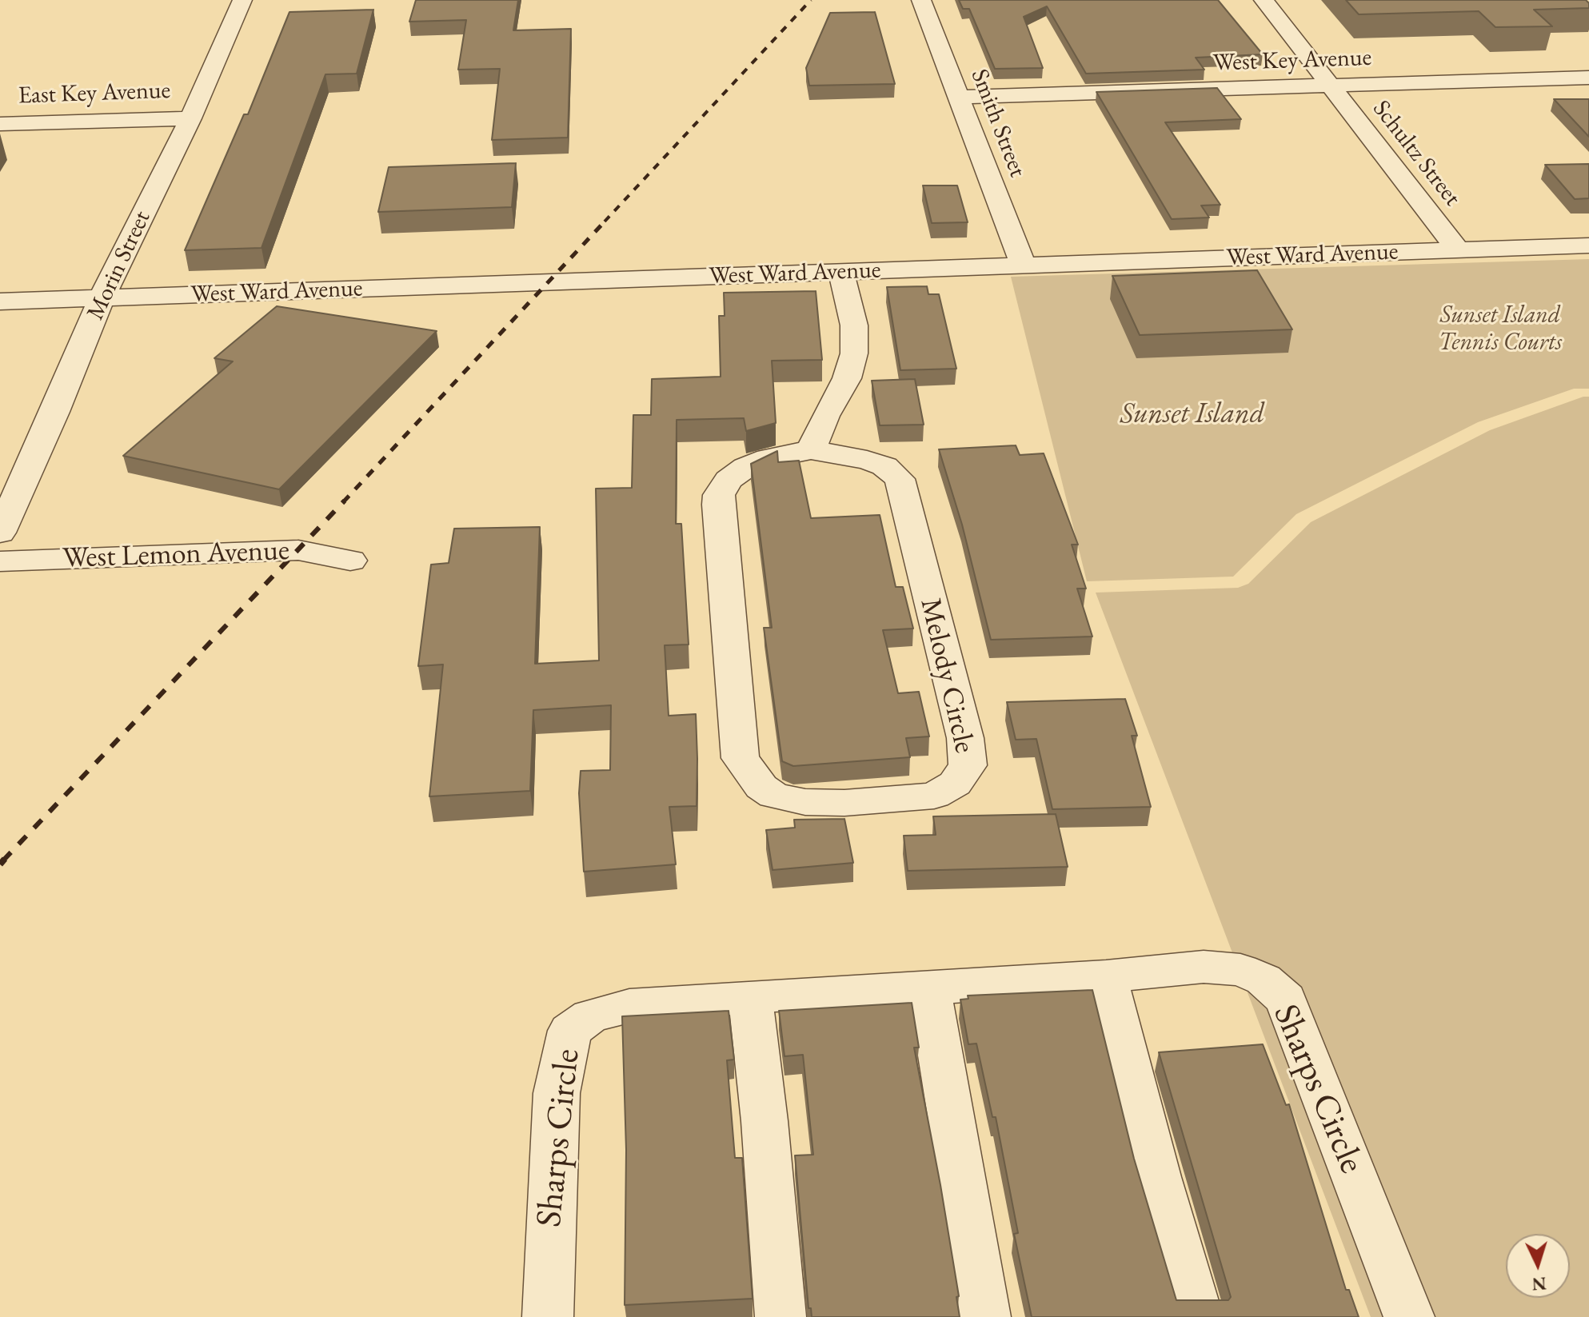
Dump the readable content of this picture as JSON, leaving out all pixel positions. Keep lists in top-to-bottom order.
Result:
{
  "streets": {
    "street": [
      "West Key Avenue",
      "East Key Avenue",
      "Smith Street",
      "Schultz Street",
      "West Ward Avenue",
      "Morin Street",
      "West Lemon Avenue",
      "Melody Circle",
      "Sharps Circle"
    ]
  },
  "crossings": [
    ["West Key Avenue", "Smith Street"],
    ["West Key Avenue", "Schultz Street"],
    ["East Key Avenue", "Morin Street"],
    ["Smith Street", "West Ward Avenue"],
    ["Schultz Street", "West Ward Avenue"],
    ["West Ward Avenue", "Morin Street"]
  ],
  "parks": ["Sunset Island Tennis Courts", "Sunset Island"],
  "north": "bottom"
}
